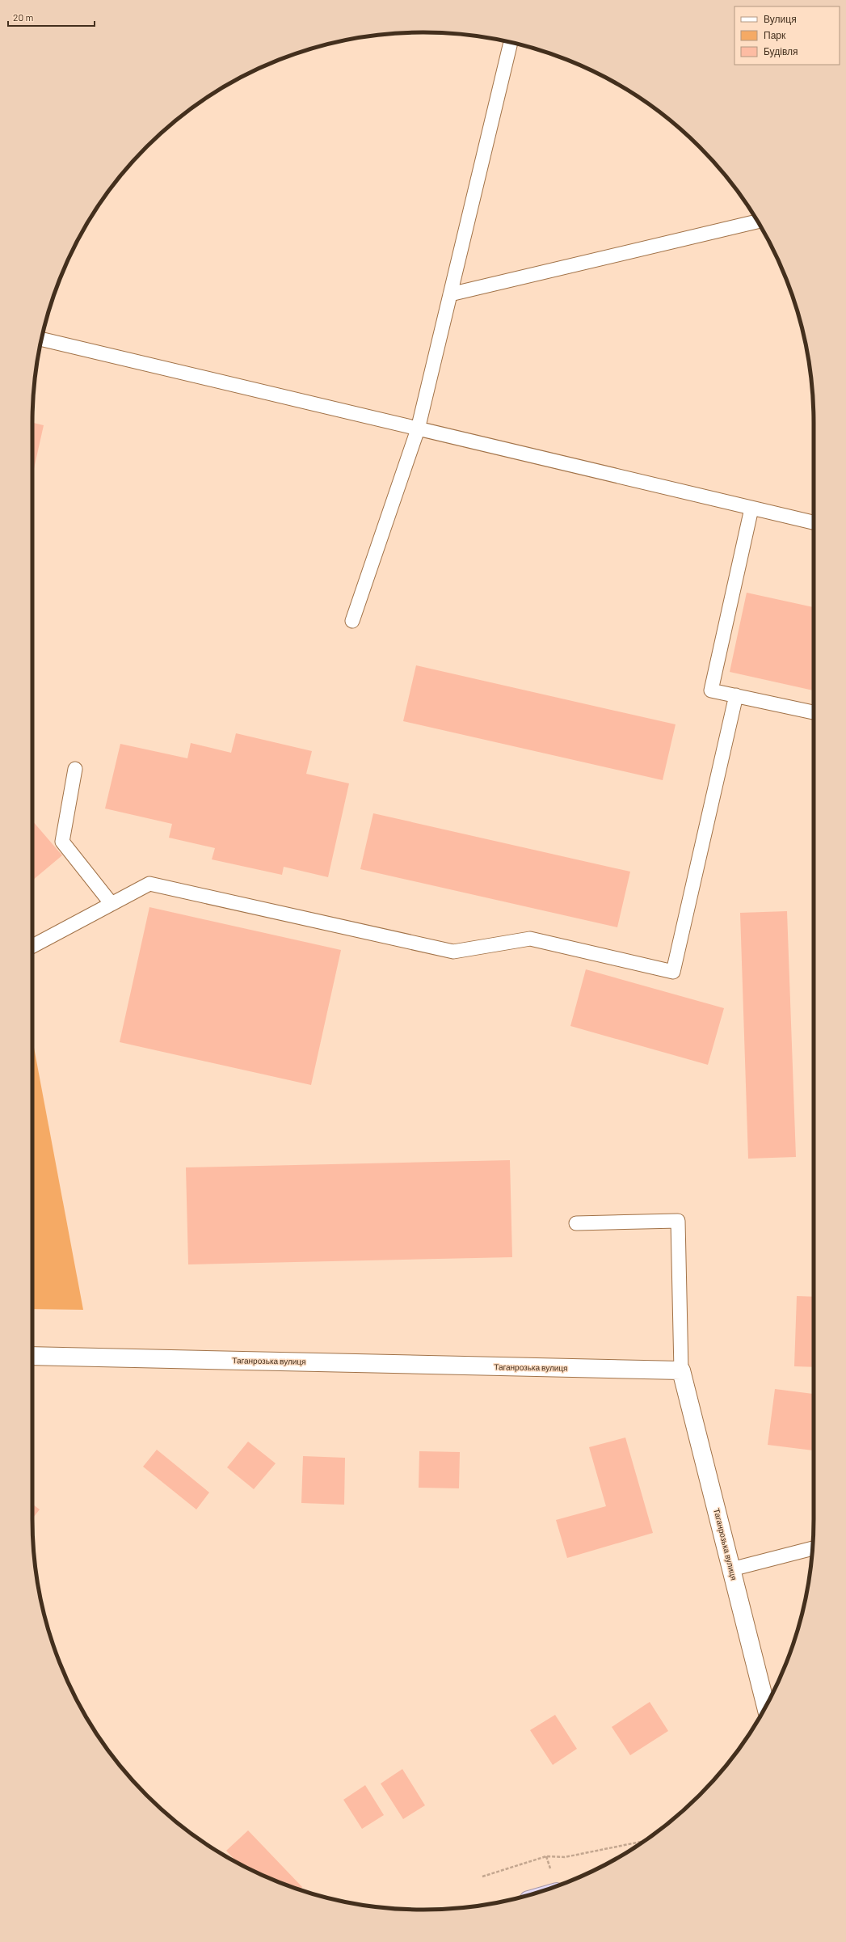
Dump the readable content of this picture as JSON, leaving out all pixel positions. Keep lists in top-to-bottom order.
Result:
{
  "streets": {
    "street": ["Таганрозька вулиця"]
  },
  "legend": ["Вулиця", "Парк", "Будівля"],
  "scale_bar": "20 m"
}
